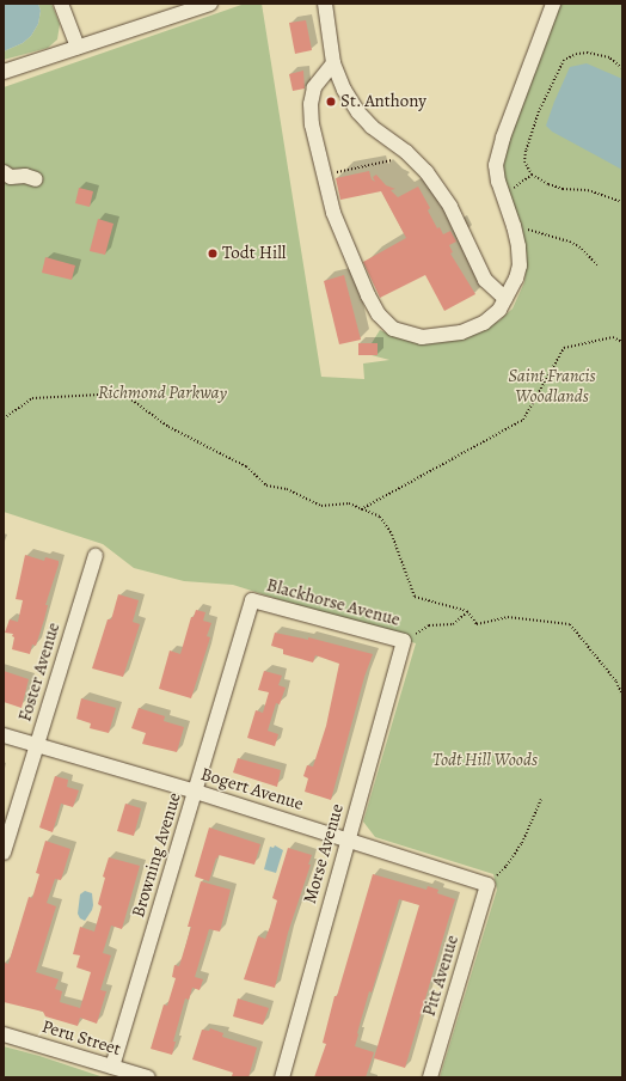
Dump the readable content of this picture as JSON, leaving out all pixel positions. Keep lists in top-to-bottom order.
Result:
{
  "streets": {
    "street": [
      "Blackhorse Avenue",
      "Foster Avenue",
      "Bogert Avenue",
      "Morse Avenue",
      "Browning Avenue",
      "Pitt Avenue",
      "Peru Street"
    ]
  },
  "crossings": [
    ["Blackhorse Avenue", "Morse Avenue"],
    ["Blackhorse Avenue", "Browning Avenue"],
    ["Foster Avenue", "Bogert Avenue"],
    ["Bogert Avenue", "Morse Avenue"],
    ["Bogert Avenue", "Browning Avenue"],
    ["Bogert Avenue", "Pitt Avenue"],
    ["Browning Avenue", "Peru Street"]
  ],
  "parks": ["Saint Francis Woodlands", "Richmond Parkway", "Todt Hill Woods"],
  "places": ["St. Anthony", "Todt Hill"]
}
